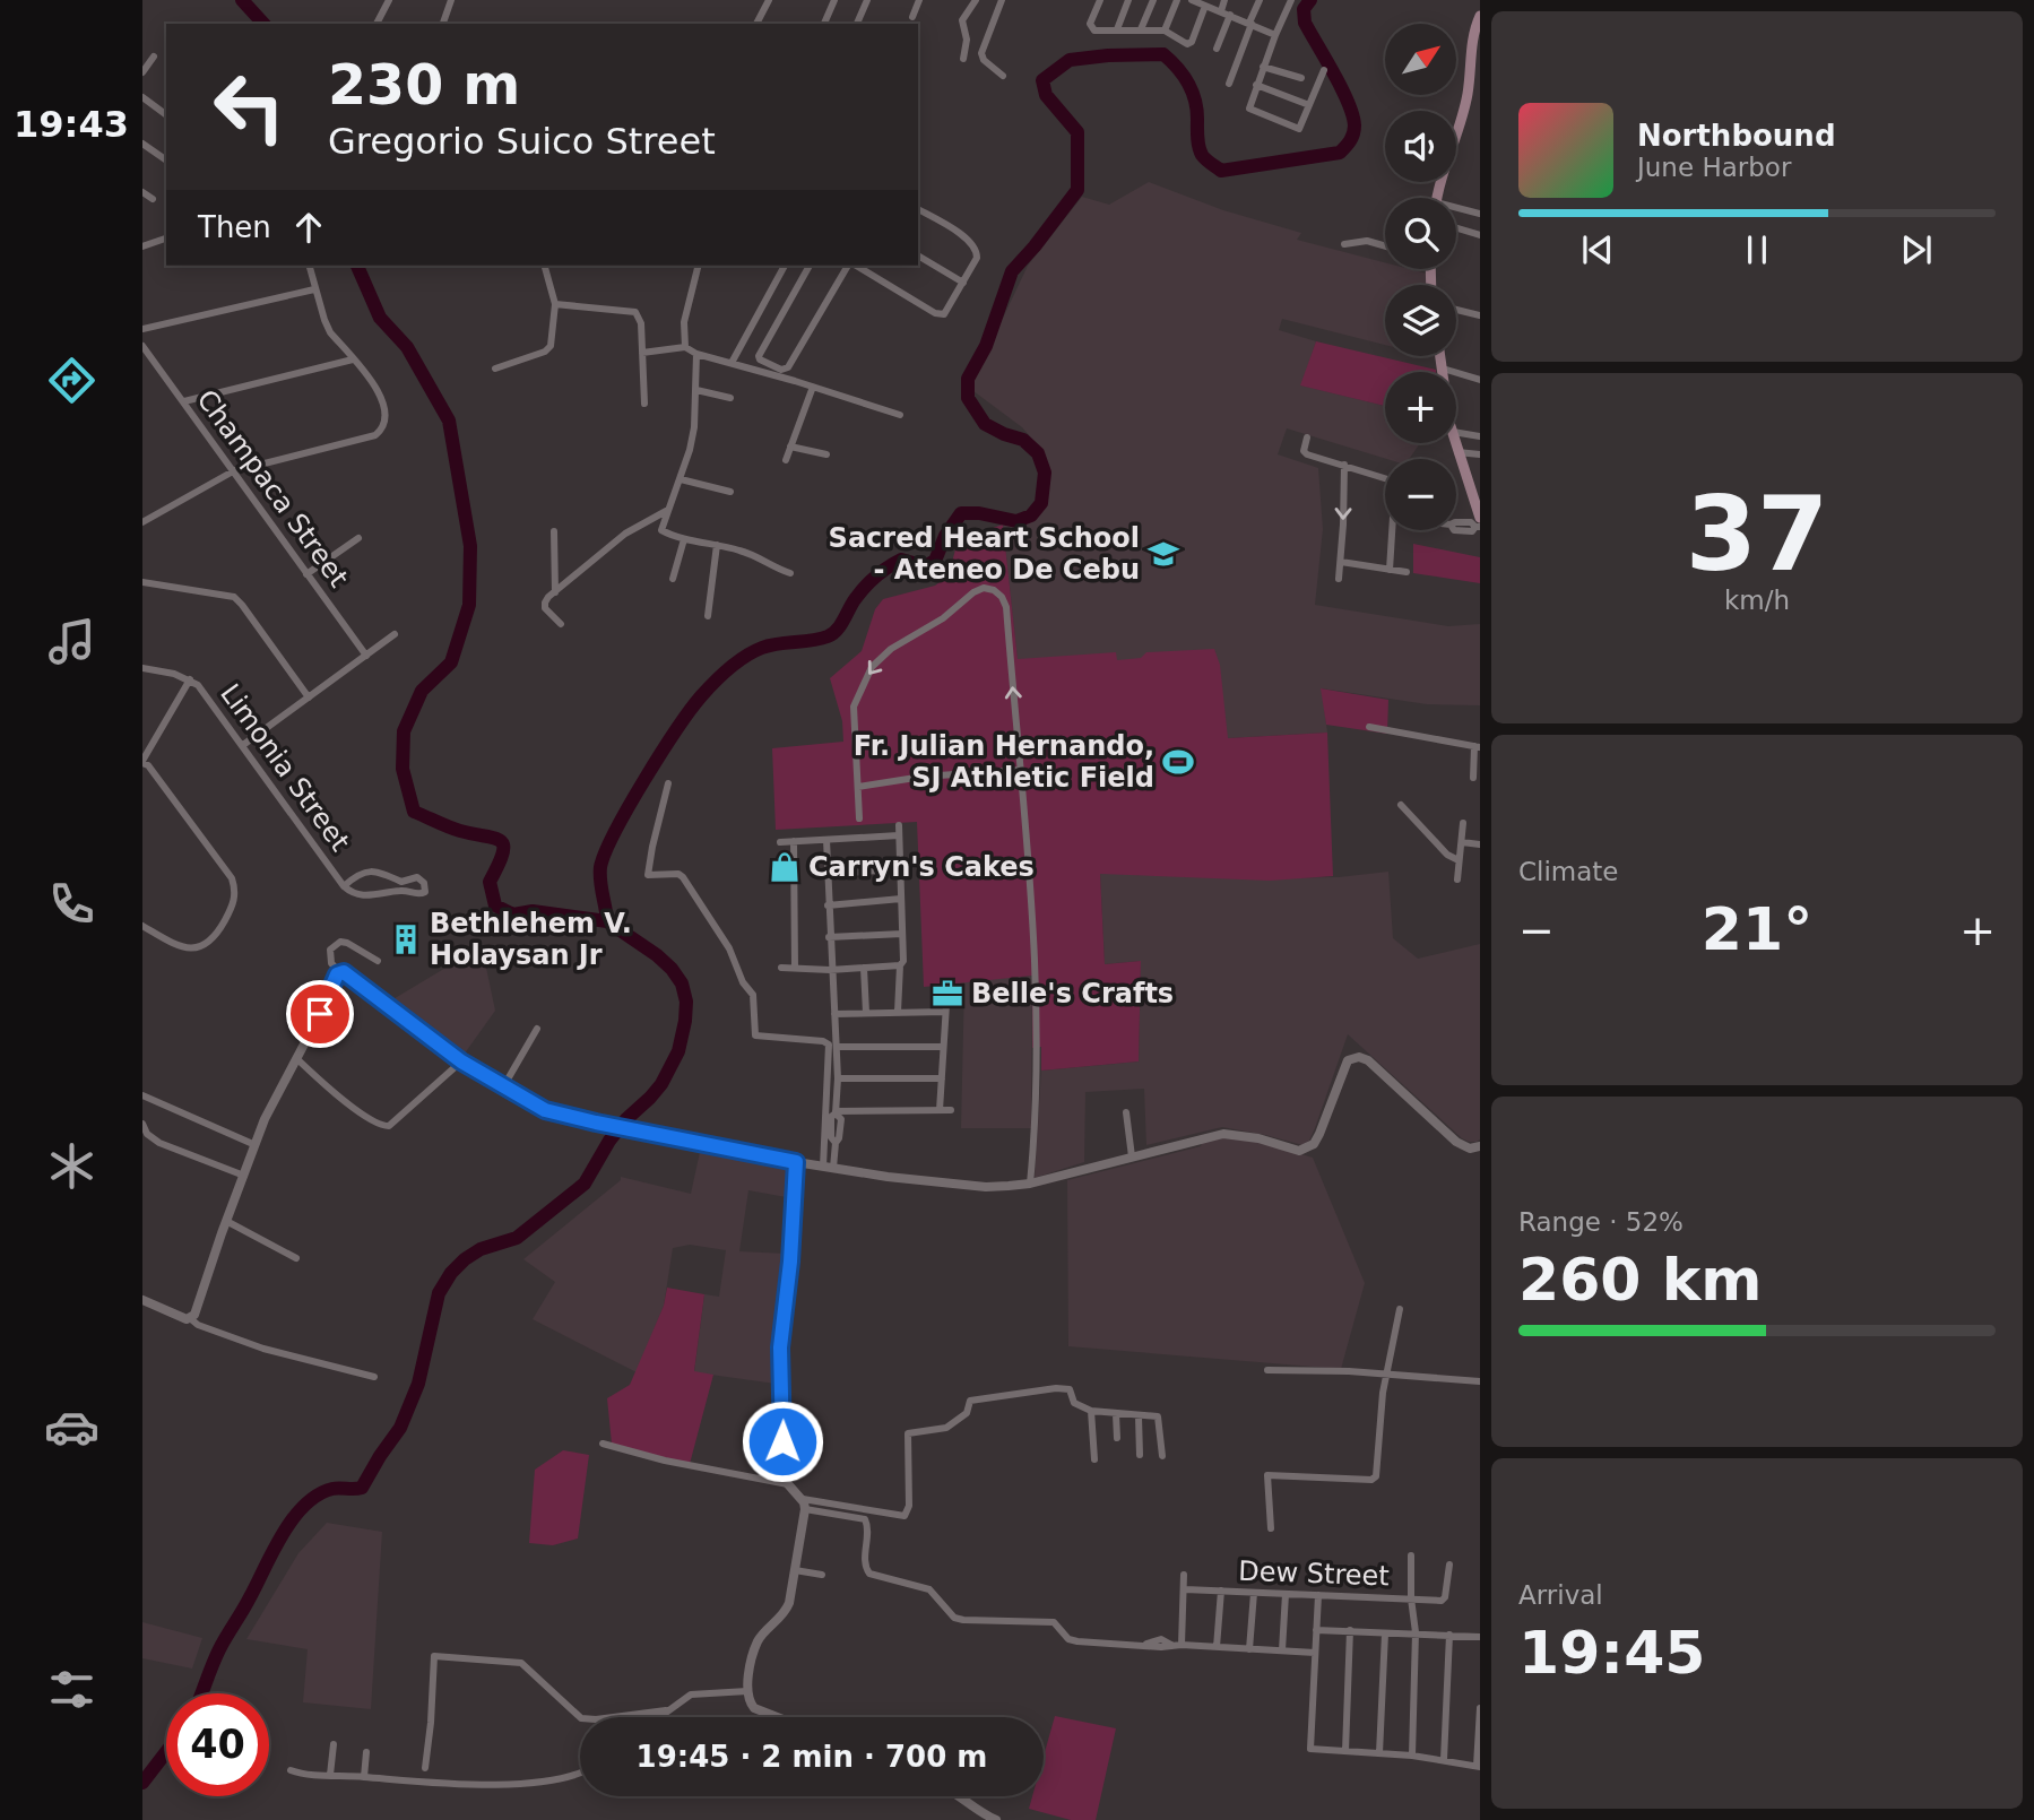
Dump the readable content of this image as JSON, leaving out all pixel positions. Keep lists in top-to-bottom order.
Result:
{
  "streets": {
    "street": ["Champaca Street", "Limonia Street", "Dew Street"]
  },
  "places": {
    "school or university": ["Sacred Heart School - Ateneo De Cebu"],
    "sports": ["Fr. Julian Hernando, SJ Athletic Field"],
    "shop": ["Carryn's Cakes"],
    "building": ["Bethlehem V. Holaysan Jr"],
    "office": ["Belle's Crafts"]
  },
  "north": "top right",
  "page": {
    "tabs": "19:43",
    "map_buttons": ["+", "−"],
    "turn": ["230 m", "Gregorio Suico Street"],
    "song": ["Northbound", "June Harbor"],
    "then": "Then",
    "tile": [
      ["37", "km/h"],
      "Climate",
      ["Range · 52%", "260 km"],
      ["Arrival", "19:45"]
    ],
    "heat": ["−", "21°", "+"],
    "limit": "40",
    "trip": "19:45 · 2 min · 700 m"
  }
}
